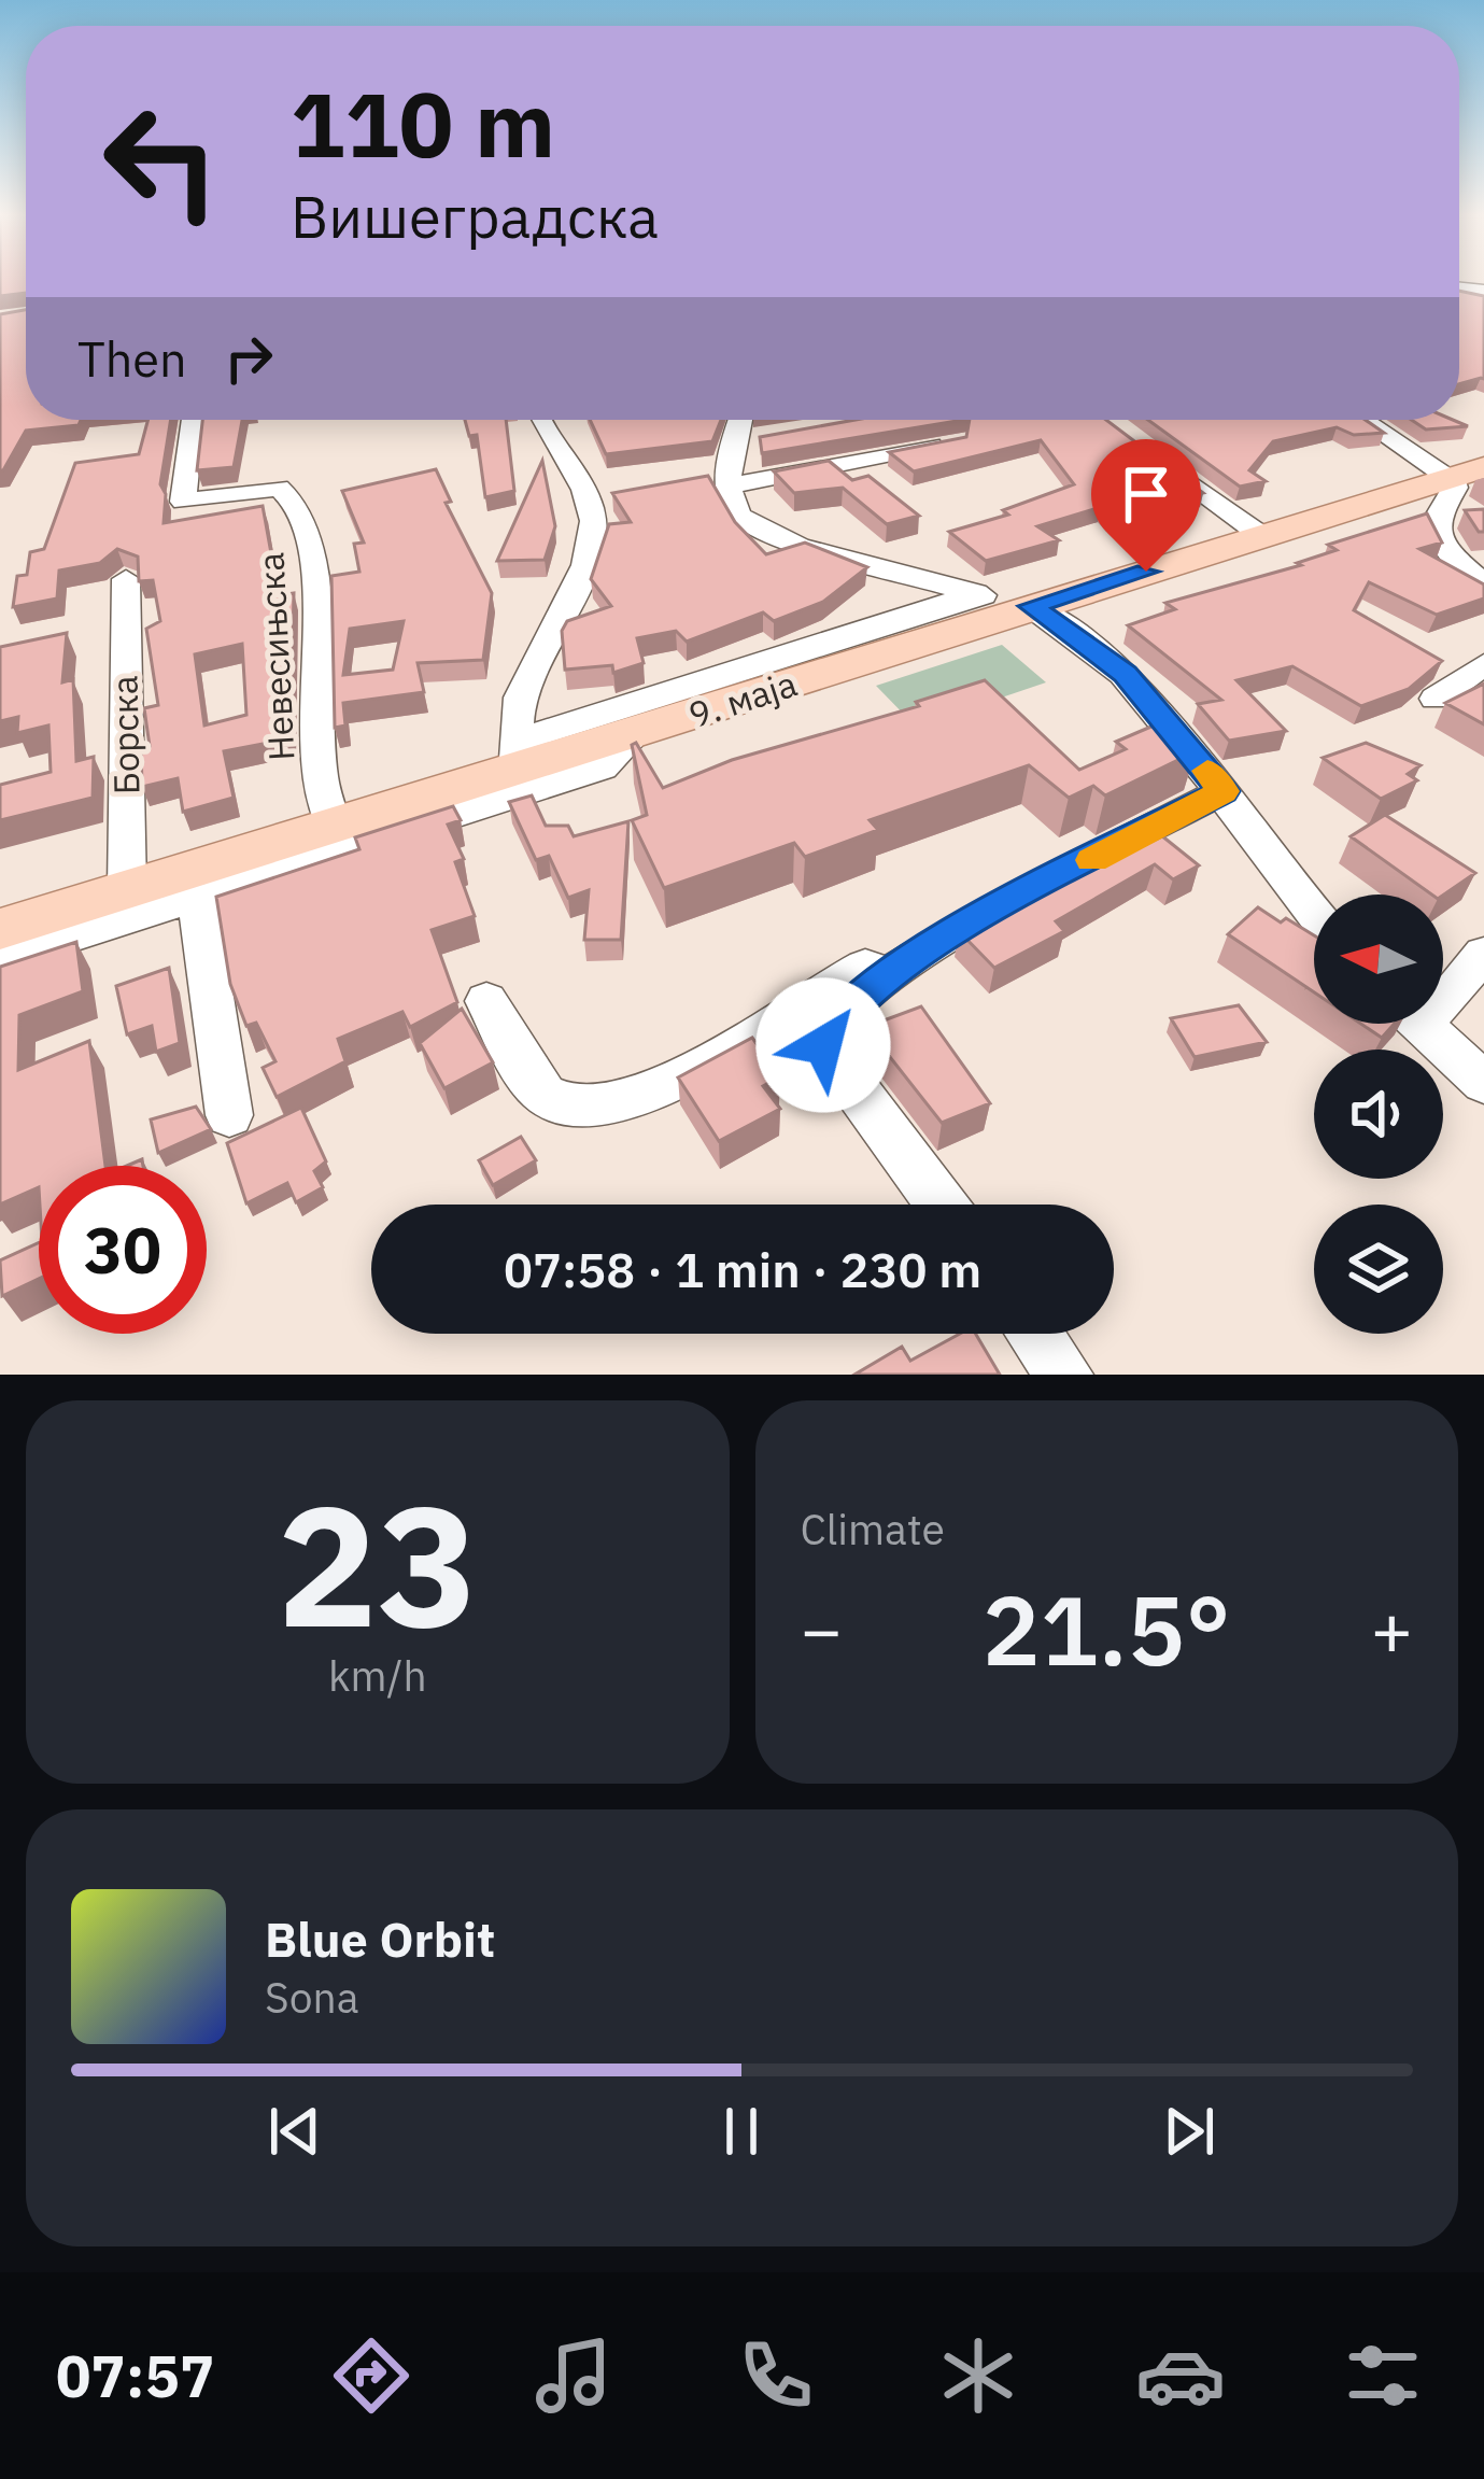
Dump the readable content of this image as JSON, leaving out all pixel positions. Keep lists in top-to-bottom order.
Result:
{
  "streets": {
    "main road": ["9. маја"],
    "street": ["Невесињска", "Борска"]
  },
  "crossings": [
    ["Невесињска", "9. маја"],
    ["9. маја", "Борска"]
  ],
  "north": "left",
  "page": {
    "turn": ["110 m", "Вишеградска"],
    "then": "Then",
    "limit": "30",
    "trip": "07:58 · 1 min · 230 m",
    "tile": [
      ["23", "km/h"],
      "Climate"
    ],
    "heat": ["−", "21.5°", "+"],
    "song": ["Blue Orbit", "Sona"],
    "tabs": "07:57"
  }
}
